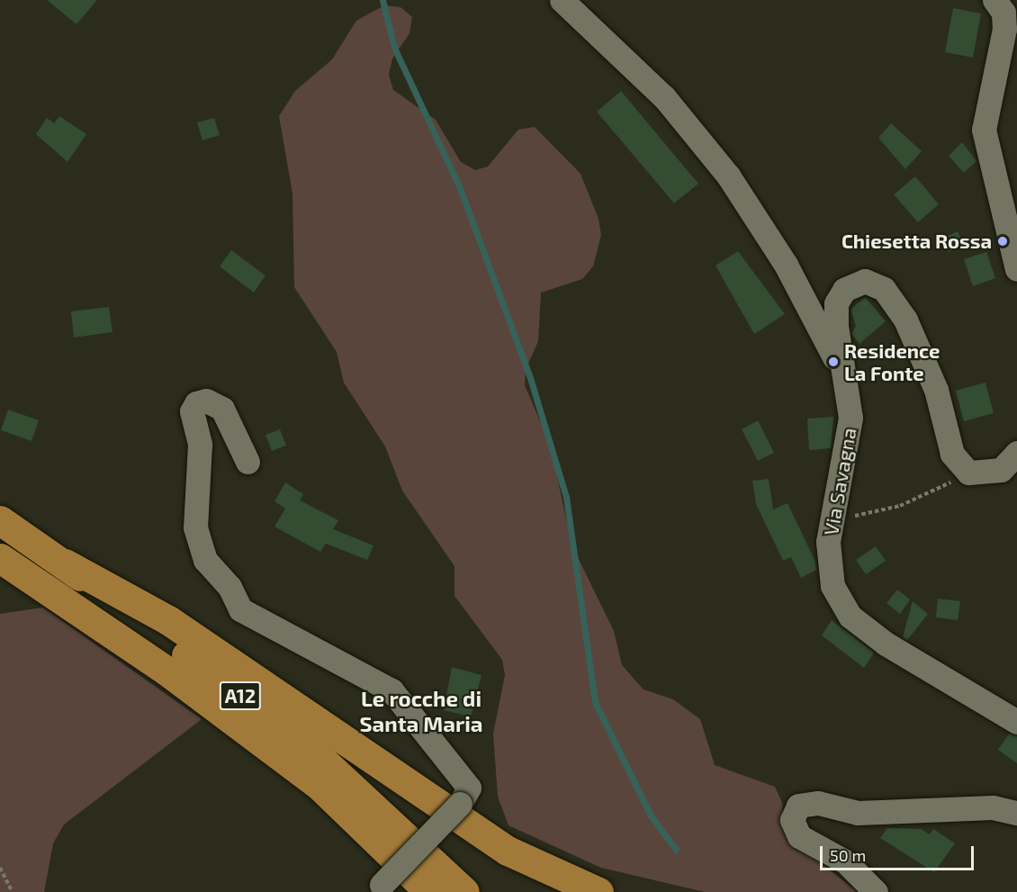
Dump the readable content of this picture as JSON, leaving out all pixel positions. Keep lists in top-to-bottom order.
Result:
{
  "streets": {
    "highway": ["A12"],
    "street": ["Via Savagna"]
  },
  "districts": ["Le rocche di Santa Maria"],
  "places": ["Chiesetta Rossa", "Residence La Fonte"],
  "scale_bar": "50 m"
}
